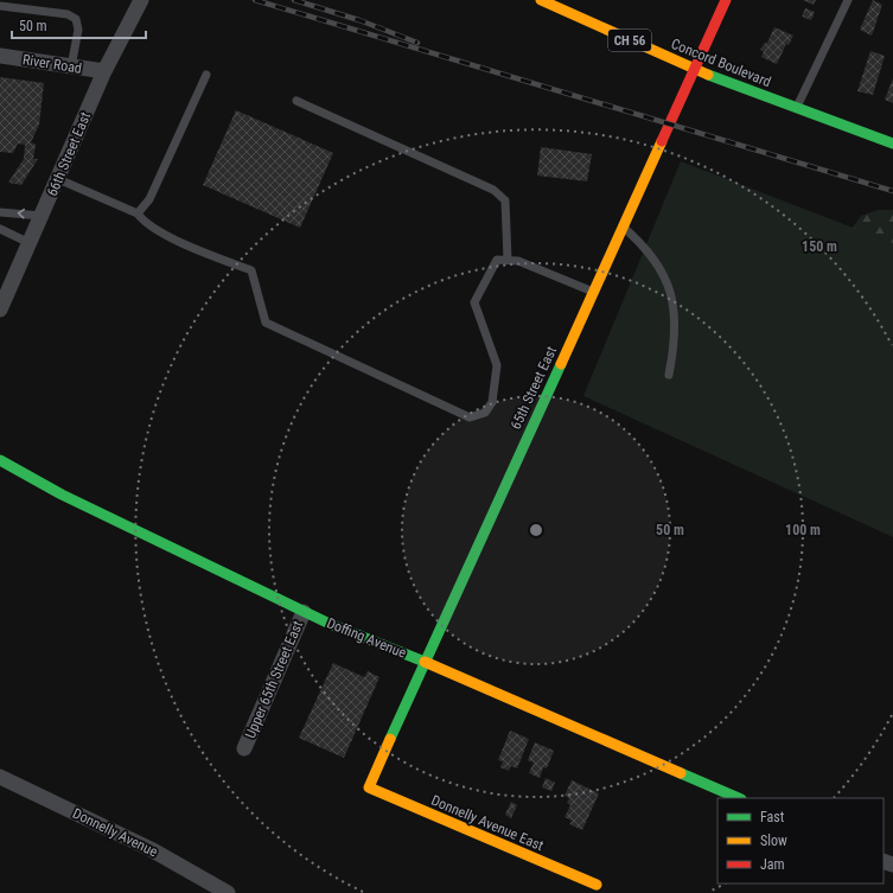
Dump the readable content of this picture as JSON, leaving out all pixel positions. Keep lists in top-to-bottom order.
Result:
{
  "streets": {
    "street": [
      "CH 56",
      "Concord Boulevard",
      "River Road",
      "66th Street East",
      "65th Street East",
      "Doffing Avenue",
      "Upper 65th Street East",
      "Donnelly Avenue East",
      "Donnelly Avenue"
    ]
  },
  "crossings": [
    ["Concord Boulevard", "65th Street East"],
    ["River Road", "66th Street East"],
    ["65th Street East", "Doffing Avenue"],
    ["65th Street East", "Donnelly Avenue East"],
    ["Doffing Avenue", "Upper 65th Street East"]
  ],
  "legend": ["Fast", "Slow", "Jam"],
  "scale_bar": "50 m",
  "rings": ["150 m", "50 m", "100 m"]
}
